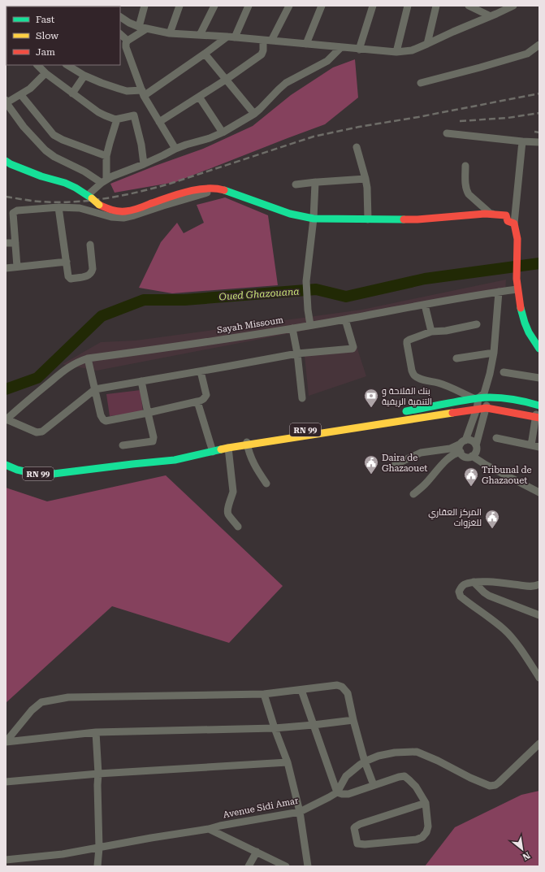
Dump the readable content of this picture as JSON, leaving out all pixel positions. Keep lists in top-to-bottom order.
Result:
{
  "streets": {
    "main road": ["RN 99"],
    "street": ["Sayah Missoum", "Avenue Sidi Amar"]
  },
  "water": ["Oued Ghazouana"],
  "places": {
    "bank": ["بنك الفلاحة و التنمية الريفية"],
    "public building": ["Daira de Ghazaouet", "Tribunal de Ghazaouet", "المركز العقاري للغزوات"]
  },
  "legend": ["Fast", "Slow", "Jam"],
  "north": "bottom right"
}
